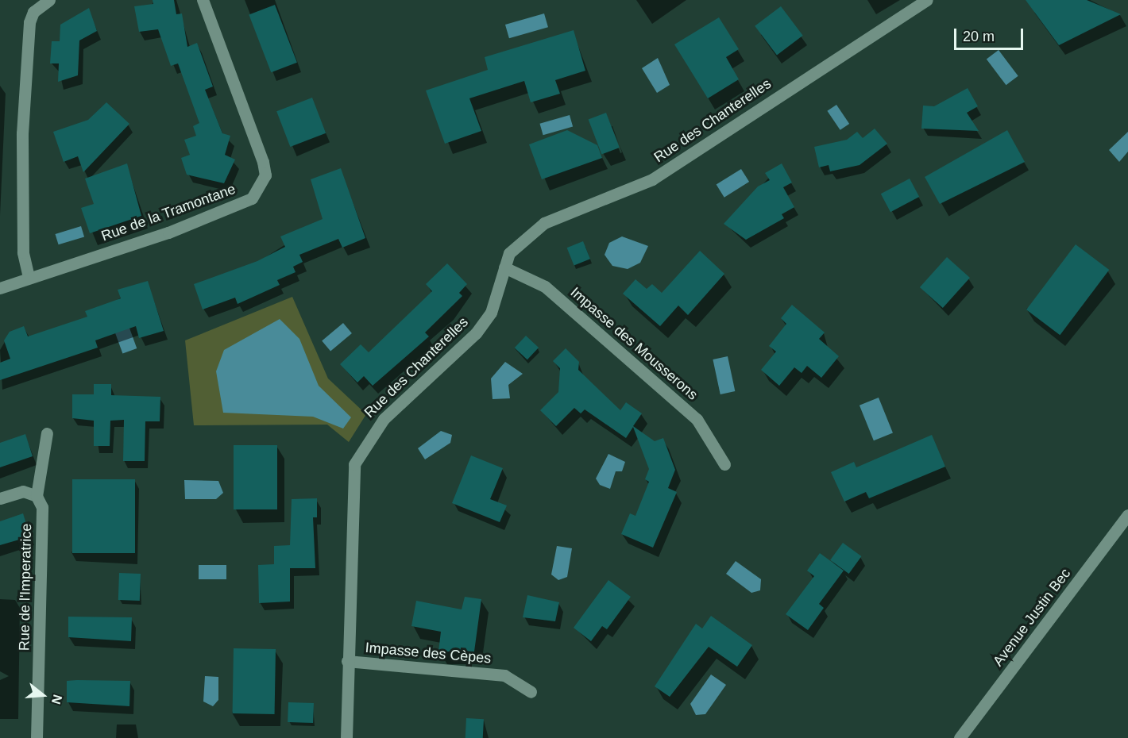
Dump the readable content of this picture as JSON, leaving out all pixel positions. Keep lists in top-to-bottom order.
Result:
{
  "streets": {
    "street": [
      "Rue des Chanterelles",
      "Rue de la Tramontane",
      "Impasse des Mousserons",
      "Rue de l'Imperatrice",
      "Avenue Justin Bec",
      "Impasse des Cèpes"
    ]
  },
  "crossings": [
    ["Rue des Chanterelles", "Impasse des Mousserons"],
    ["Rue des Chanterelles", "Impasse des Cèpes"]
  ],
  "scale_bar": "20 m",
  "north": "right"
}
